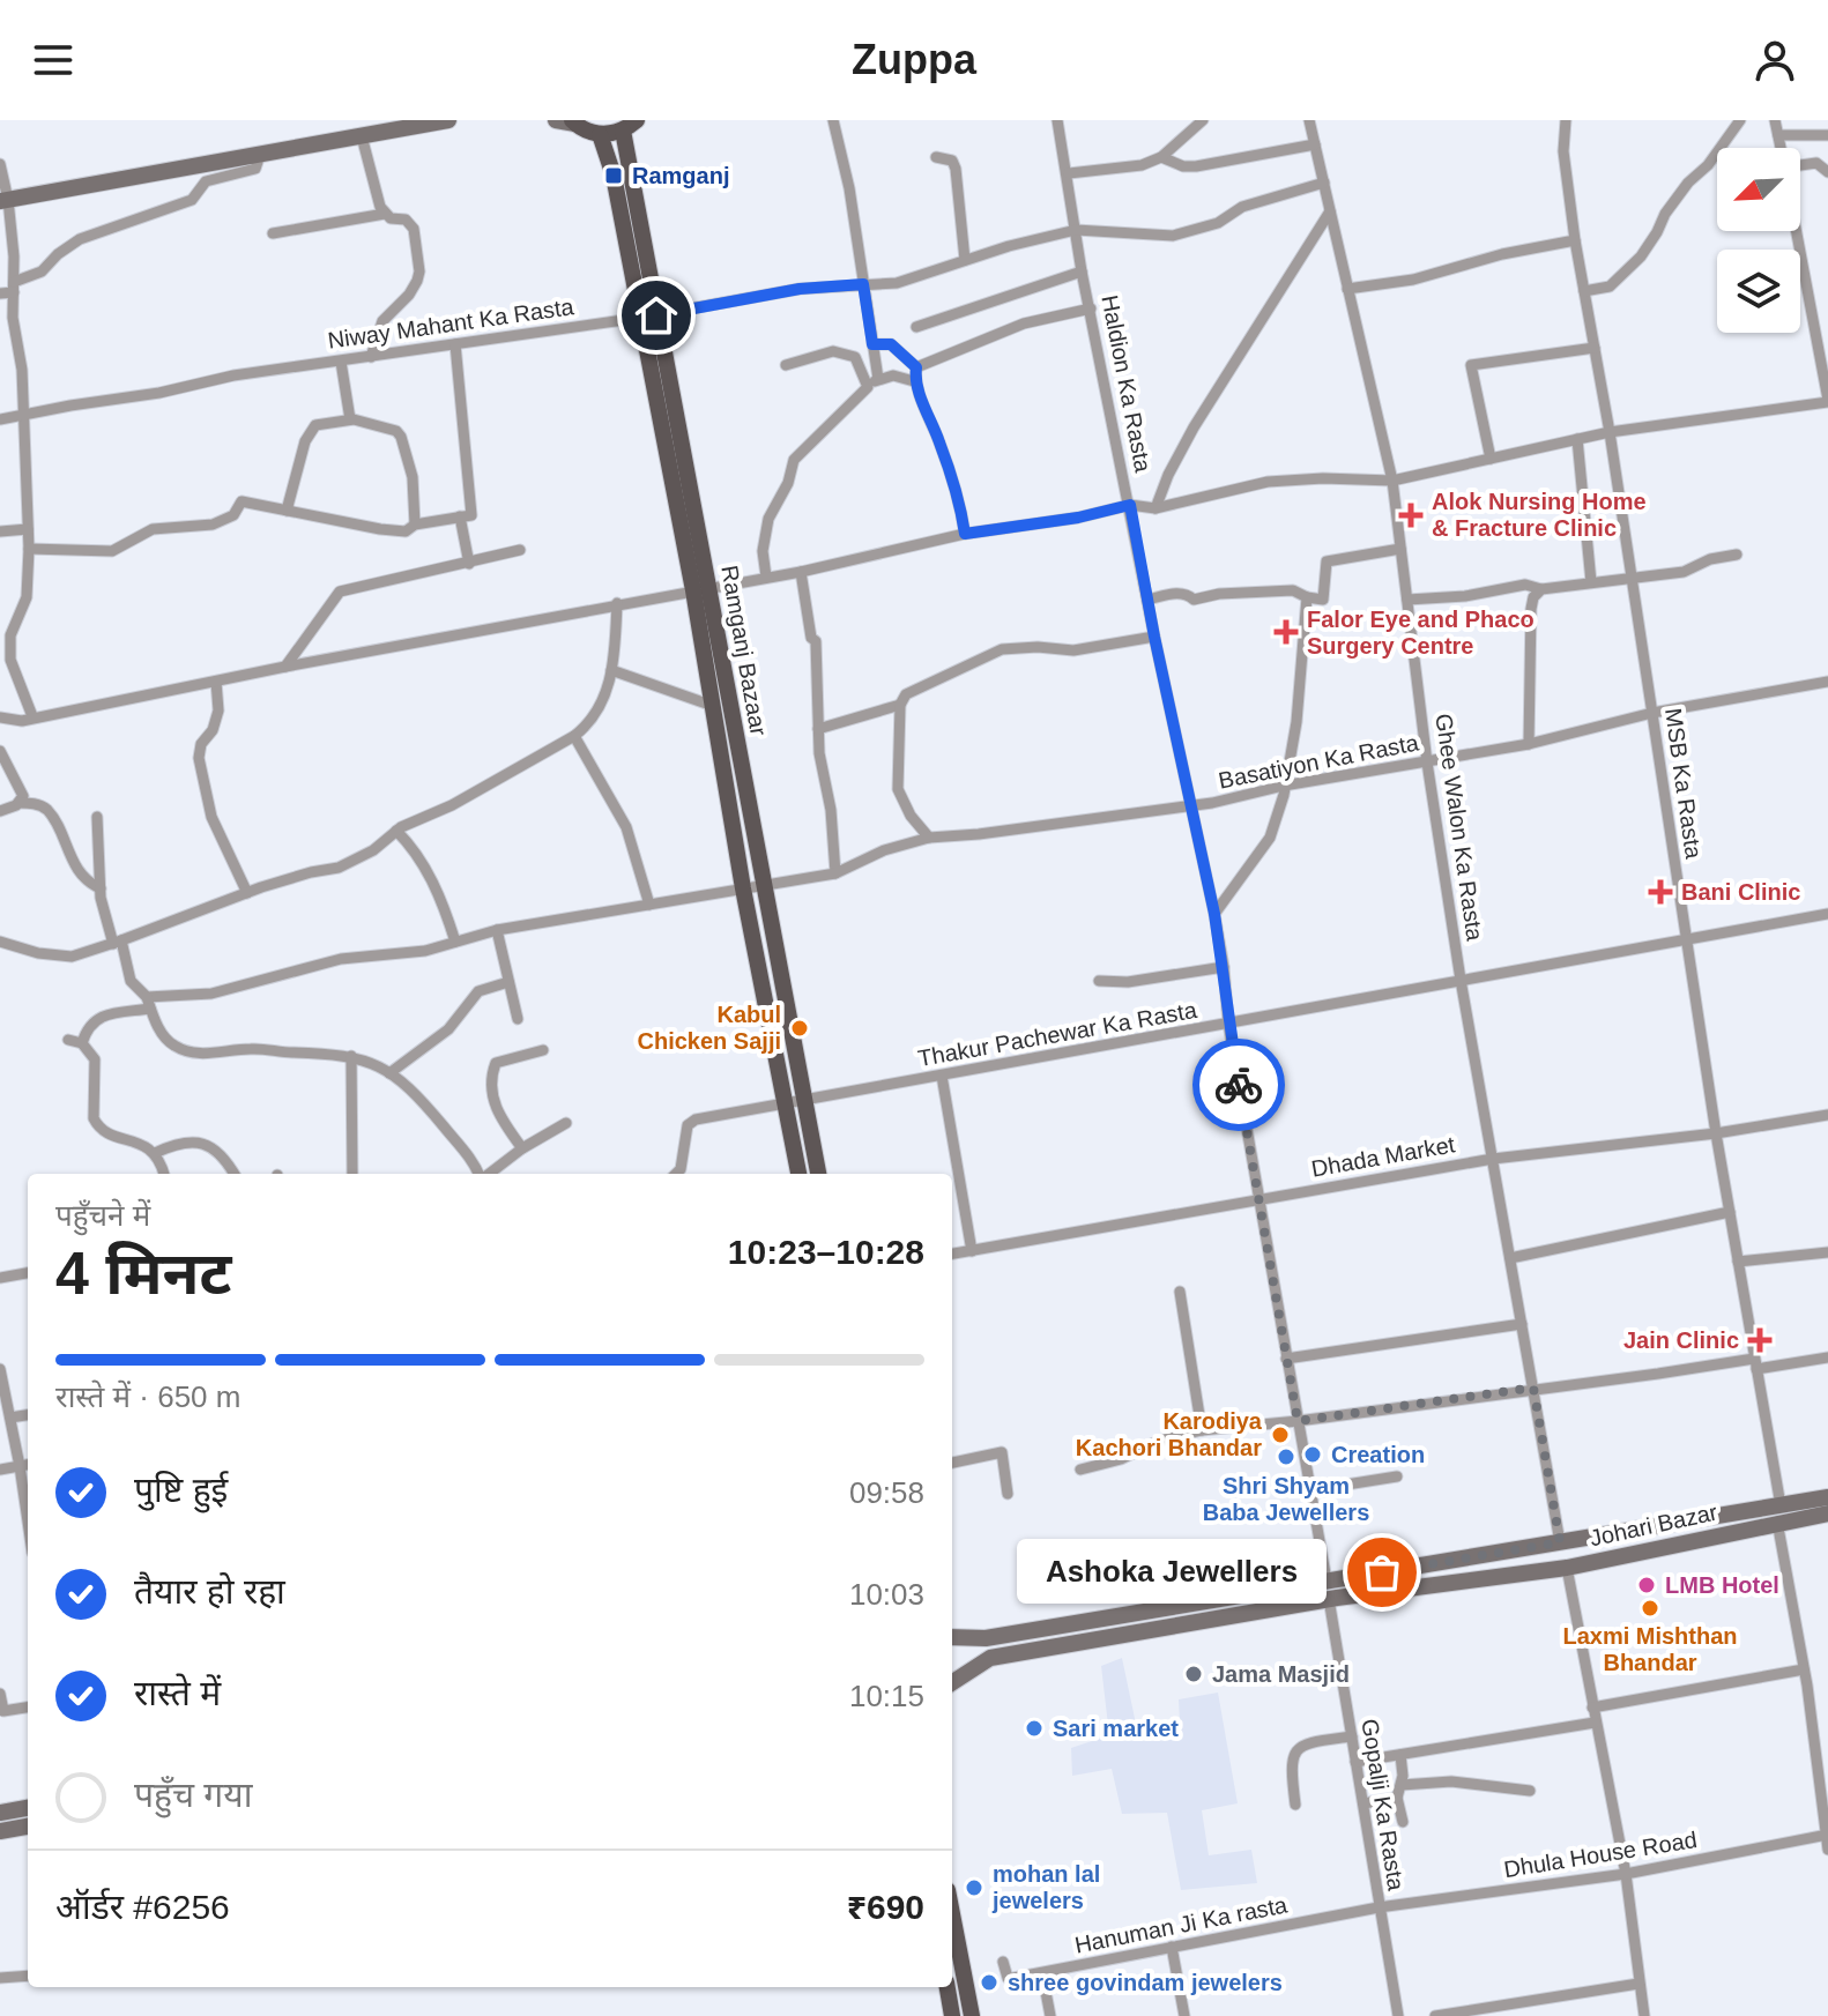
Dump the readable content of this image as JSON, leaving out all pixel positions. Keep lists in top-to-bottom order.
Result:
{
  "streets": {
    "main road": ["Ramganj Bazaar"],
    "street": [
      "Niway Mahant Ka Rasta",
      "Haldion Ka Rasta",
      "Basatiyon Ka Rasta",
      "MSB Ka Rasta",
      "Ghee Walon Ka Rasta",
      "Thakur Pachewar Ka Rasta",
      "Dhada Market",
      "Johari Bazar",
      "Gopalji Ka Rasta",
      "Dhula House Road",
      "Hanuman Ji Ka rasta"
    ]
  },
  "crossings": [
    ["Niway Mahant Ka Rasta", "Haldion Ka Rasta"],
    ["Niway Mahant Ka Rasta", "Ramganj Bazaar"],
    ["Niway Mahant Ka Rasta", "Ghee Walon Ka Rasta"],
    ["Haldion Ka Rasta", "Basatiyon Ka Rasta"],
    ["Haldion Ka Rasta", "Thakur Pachewar Ka Rasta"],
    ["Haldion Ka Rasta", "Dhada Market"],
    ["Haldion Ka Rasta", "Johari Bazar"],
    ["Haldion Ka Rasta", "Gopalji Ka Rasta"],
    ["Ramganj Bazaar", "Basatiyon Ka Rasta"],
    ["Ramganj Bazaar", "Thakur Pachewar Ka Rasta"],
    ["Basatiyon Ka Rasta", "MSB Ka Rasta"],
    ["Basatiyon Ka Rasta", "Ghee Walon Ka Rasta"],
    ["MSB Ka Rasta", "Thakur Pachewar Ka Rasta"],
    ["MSB Ka Rasta", "Dhada Market"],
    ["MSB Ka Rasta", "Johari Bazar"],
    ["MSB Ka Rasta", "Dhula House Road"],
    ["Ghee Walon Ka Rasta", "Thakur Pachewar Ka Rasta"],
    ["Ghee Walon Ka Rasta", "Dhada Market"],
    ["Ghee Walon Ka Rasta", "Johari Bazar"],
    ["Johari Bazar", "Gopalji Ka Rasta"],
    ["Gopalji Ka Rasta", "Dhula House Road"],
    ["Gopalji Ka Rasta", "Hanuman Ji Ka rasta"],
    ["Dhula House Road", "Hanuman Ji Ka rasta"]
  ],
  "places": {
    "transit": ["Ramganj"],
    "health": [
      "Alok Nursing Home & Fracture Clinic",
      "Falor Eye and Phaco Surgery Centre",
      "Bani Clinic",
      "Jain Clinic"
    ],
    "other": [
      "Kabul Chicken Sajji",
      "Karodiya Kachori Bhandar",
      "Creation",
      "Shri Shyam Baba Jewellers",
      "Ashoka Jewellers",
      "LMB Hotel",
      "Laxmi Mishthan Bhandar",
      "Jama Masjid",
      "Sari market",
      "mohan lal jewelers",
      "shree govindam jewelers"
    ]
  },
  "north": "bottom left",
  "page": {
    "header": "Zuppa",
    "heading": ["4 मिनट", "पहुँचने में", "10:23–10:28"],
    "panel": ["ऑर्डर #6256", "₹690"],
    "bar": "रास्ते में · 650 m",
    "list": [
      ["पुष्टि हुई", "09:58"],
      ["तैयार हो रहा", "10:03"],
      ["रास्ते में", "10:15"],
      "पहुँच गया"
    ],
    "bubble": "Ashoka Jewellers"
  }
}
